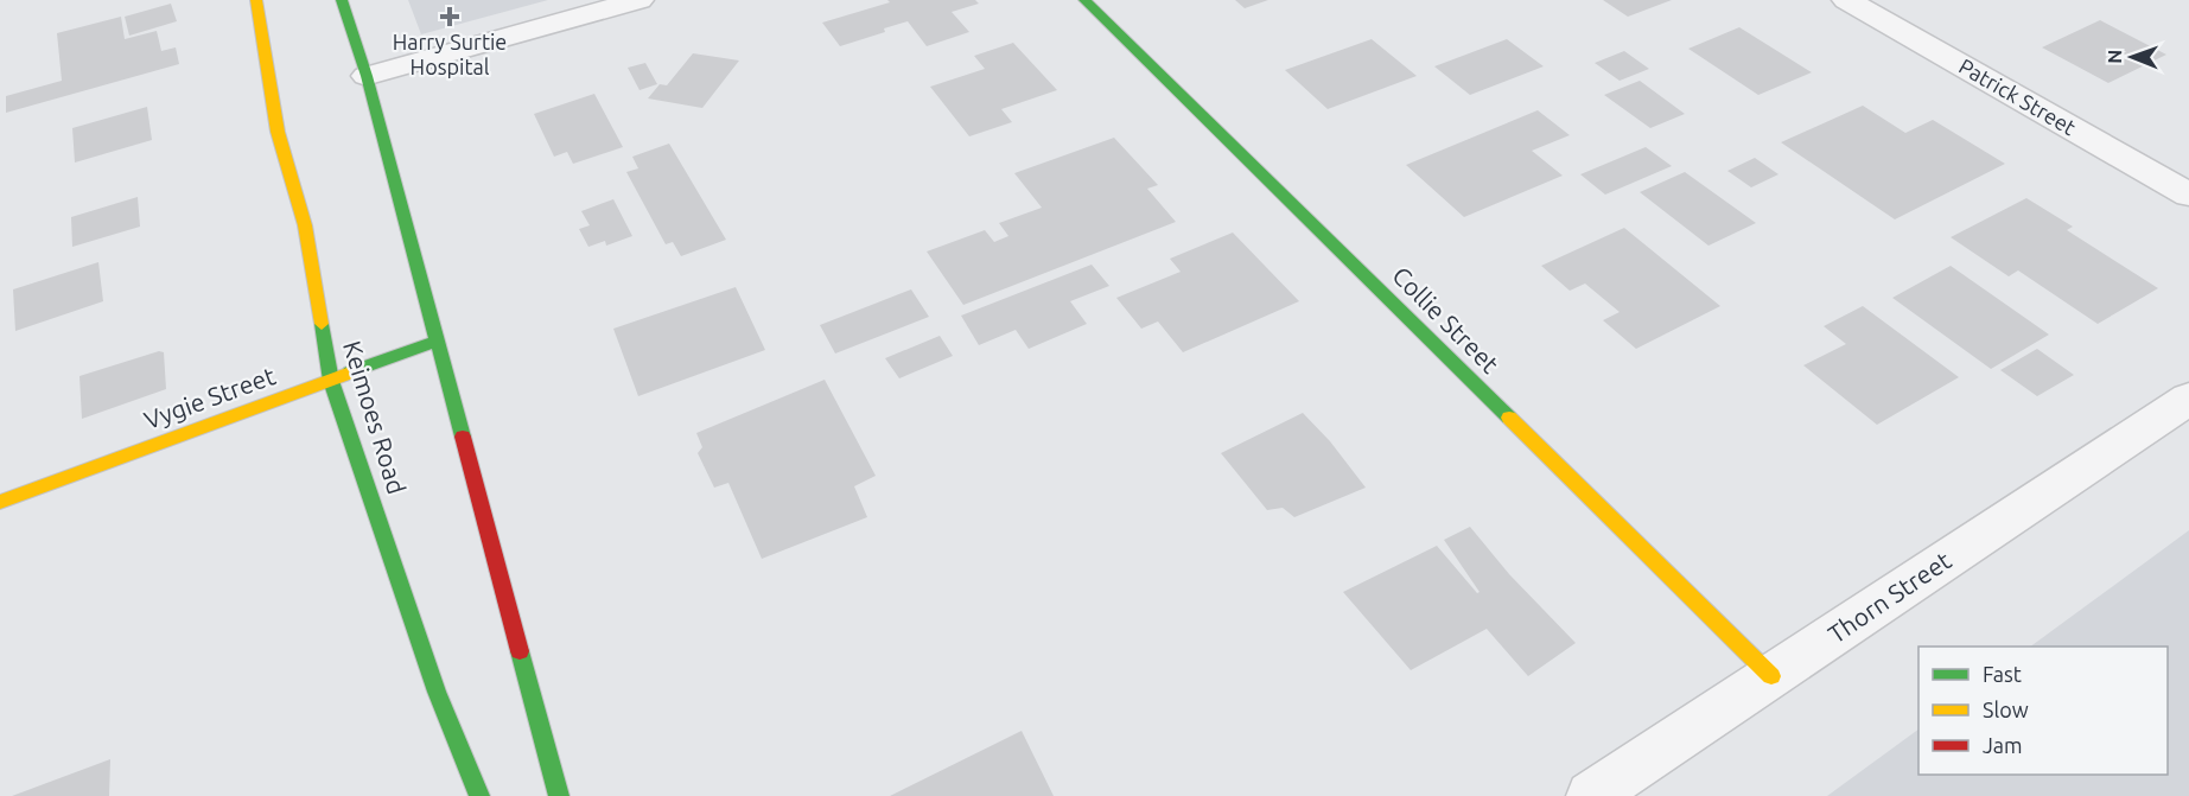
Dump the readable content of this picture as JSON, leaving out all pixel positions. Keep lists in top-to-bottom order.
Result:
{
  "streets": {
    "street": [
      "Patrick Street",
      "Collie Street",
      "Vygie Street",
      "Keimoes Road",
      "Thorn Street"
    ]
  },
  "crossings": [
    ["Collie Street", "Thorn Street"],
    ["Vygie Street", "Keimoes Road"]
  ],
  "places": {
    "health": ["Harry Surtie Hospital"]
  },
  "legend": ["Fast", "Slow", "Jam"],
  "north": "left"
}
